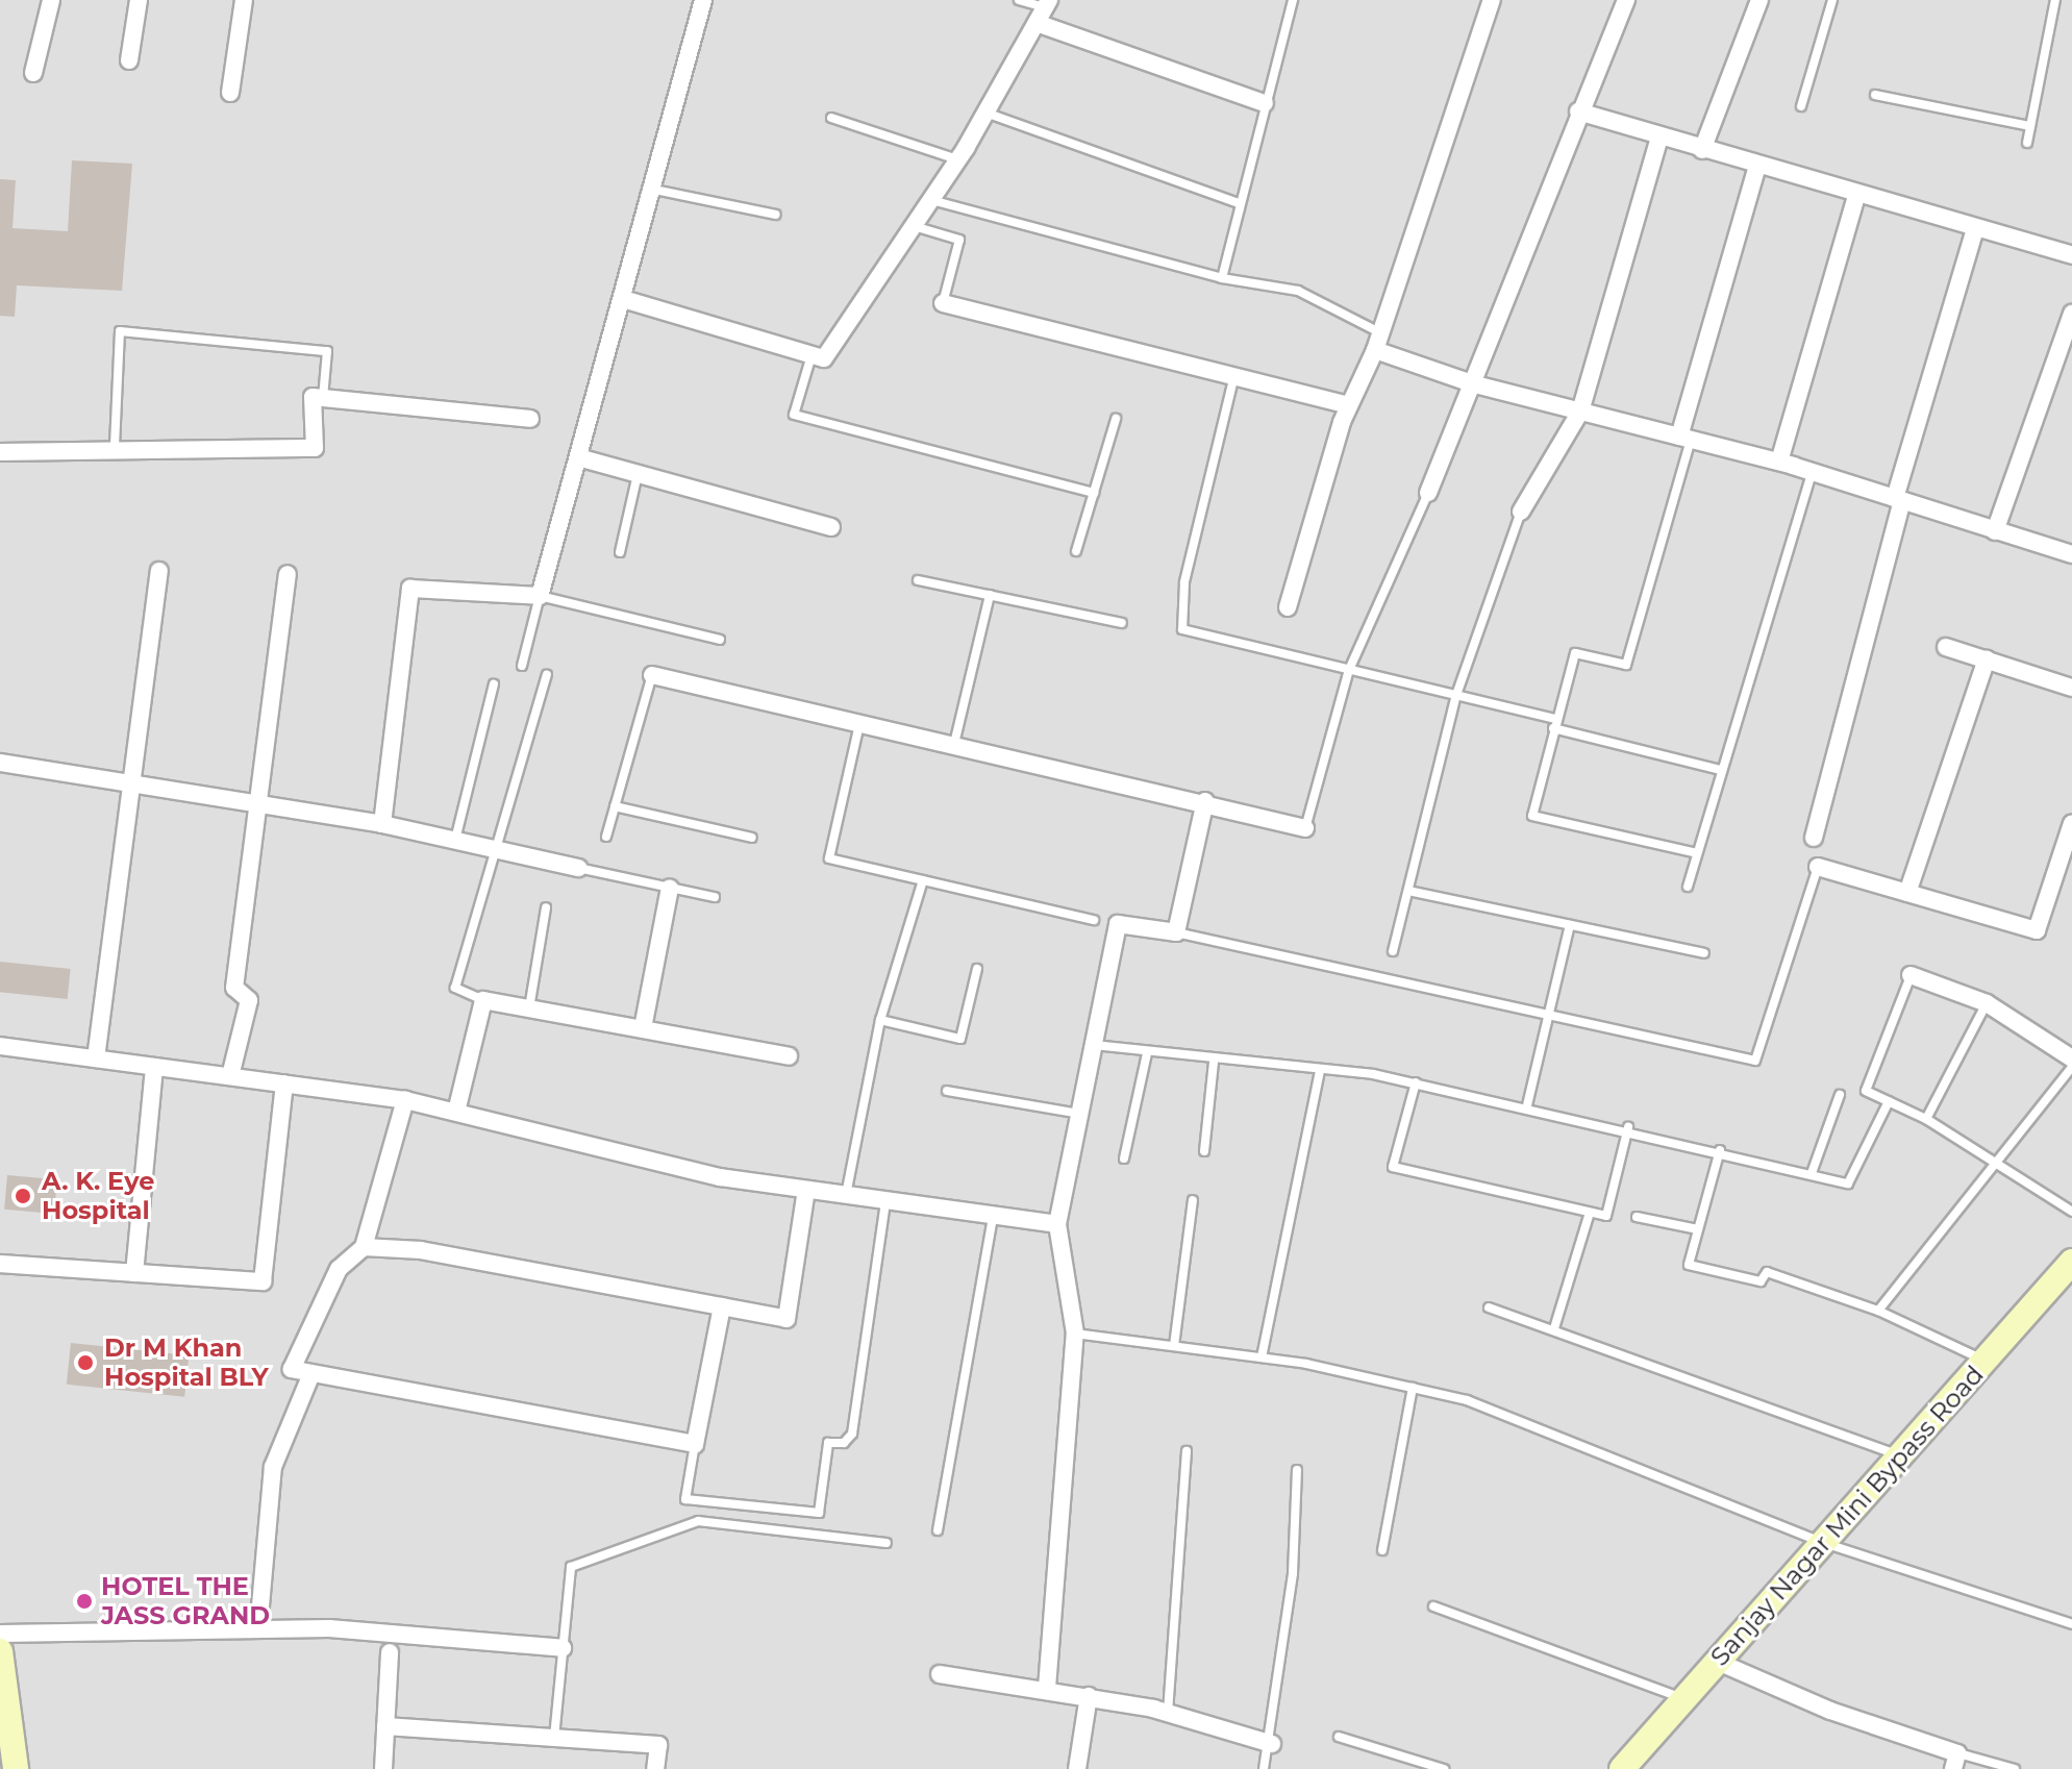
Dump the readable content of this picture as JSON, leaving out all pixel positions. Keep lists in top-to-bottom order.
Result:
{
  "streets": {
    "street": ["Sanjay Nagar Mini Bypass Road"]
  },
  "places": ["A. K. Eye Hospital", "Dr M Khan Hospital BLY", "HOTEL THE JASS GRAND"]
}
